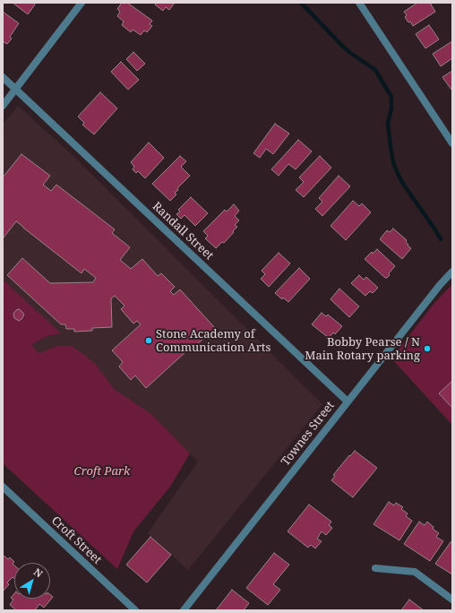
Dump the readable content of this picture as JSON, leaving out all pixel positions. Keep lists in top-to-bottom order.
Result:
{
  "streets": {
    "street": ["Randall Street", "Townes Street", "Croft Street"]
  },
  "crossings": [
    ["Randall Street", "Townes Street"]
  ],
  "parks": ["Croft Park"],
  "places": ["Stone Academy of Communication Arts", "Bobby Pearse / N Main Rotary parking"],
  "north": "top right"
}
